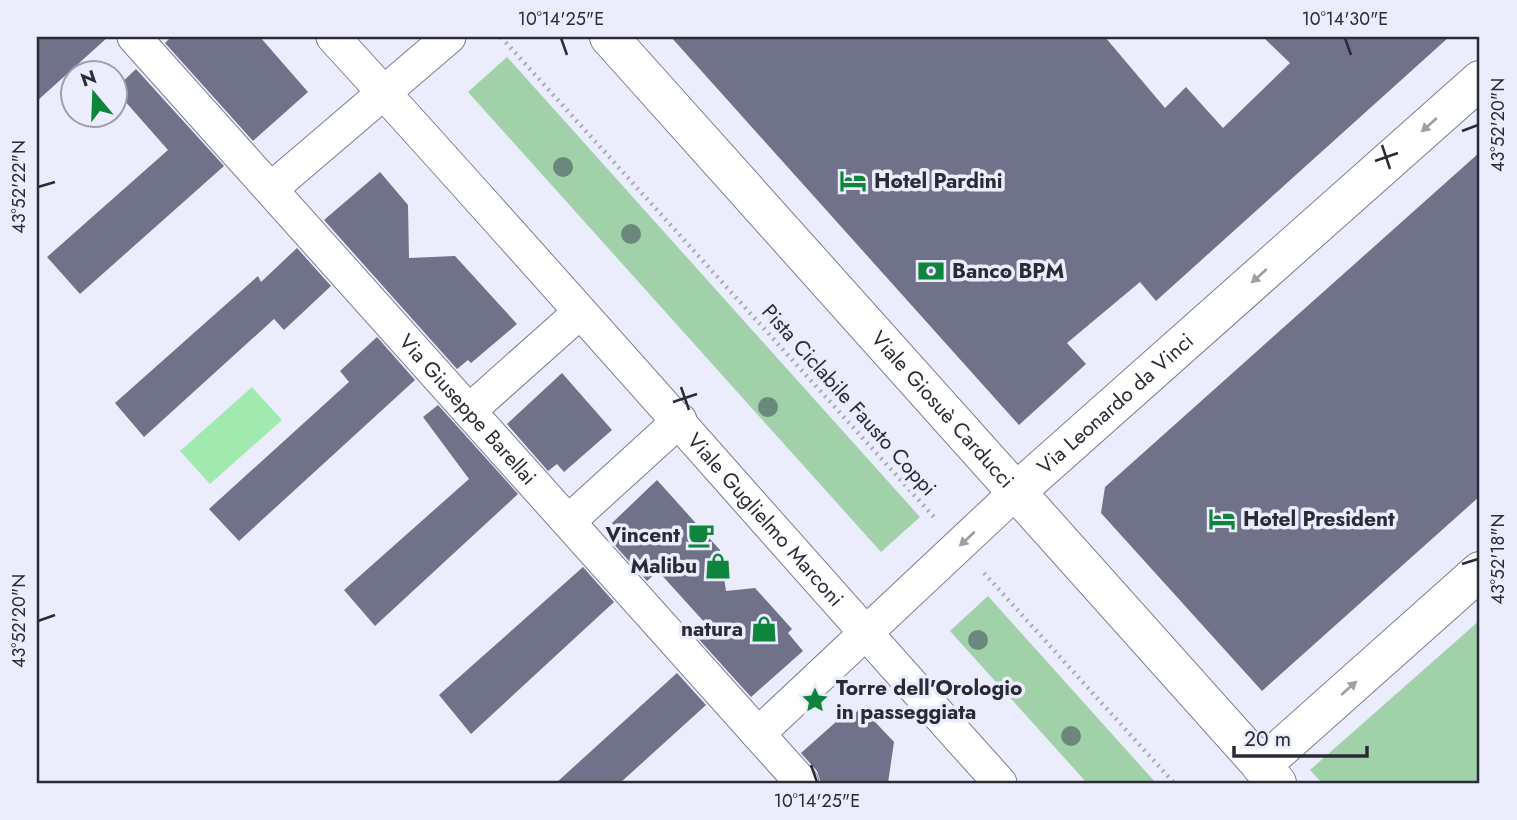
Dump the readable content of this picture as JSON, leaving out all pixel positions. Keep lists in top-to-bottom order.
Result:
{
  "streets": {
    "street": [
      "Via Leonardo da Vinci",
      "Via Giuseppe Barellai",
      "Viale Giosuè Carducci",
      "Viale Guglielmo Marconi"
    ],
    "path": ["Pista Ciclabile Fausto Coppi"]
  },
  "crossings": [
    ["Pista Ciclabile Fausto Coppi", "Via Leonardo da Vinci"],
    ["Via Leonardo da Vinci", "Via Giuseppe Barellai"],
    ["Via Leonardo da Vinci", "Viale Giosuè Carducci"],
    ["Via Leonardo da Vinci", "Viale Guglielmo Marconi"]
  ],
  "one_way": ["Via Leonardo da Vinci"],
  "places": {
    "hotel": ["Hotel Pardini", "Hotel President"],
    "bank": ["Banco BPM"],
    "cafe": ["Vincent"],
    "shop": ["Malibu", "natura"],
    "place": ["Torre dell'Orologio in passeggiata"]
  },
  "scale_bar": "20 m",
  "north": "top",
  "coordinates": [
    "10°14'25\"E",
    "10°14'30\"E",
    "43°52'20\"N",
    "43°52'22\"N",
    "43°52'18\"N"
  ]
}
